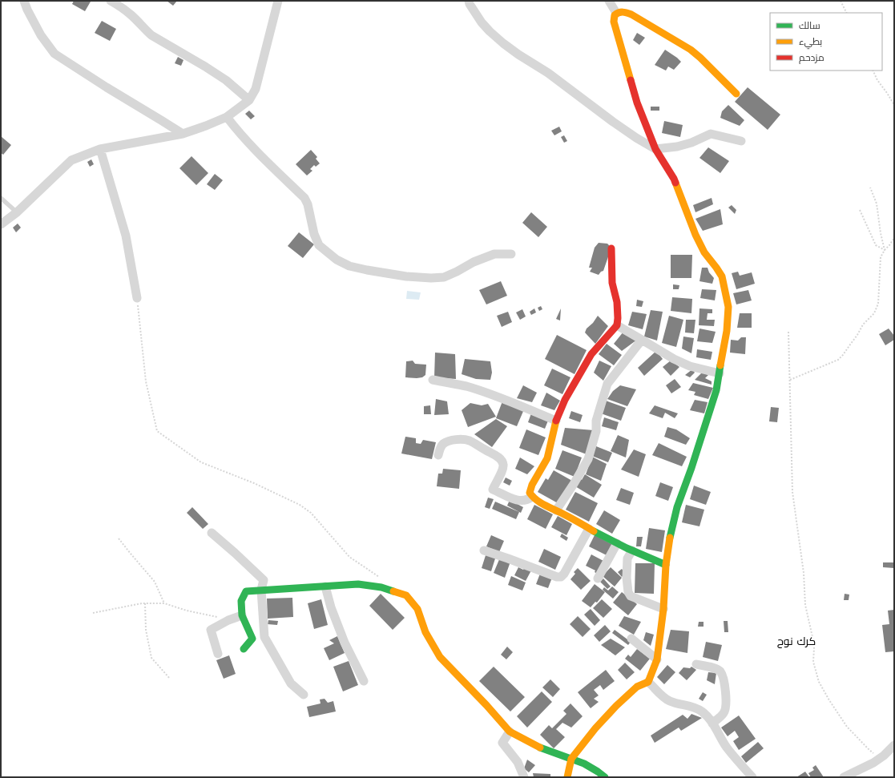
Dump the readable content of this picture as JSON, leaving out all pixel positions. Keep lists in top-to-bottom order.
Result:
{
  "districts": ["كرك نوح"],
  "legend": ["سالك", "بطيء", "مزدحم"]
}
